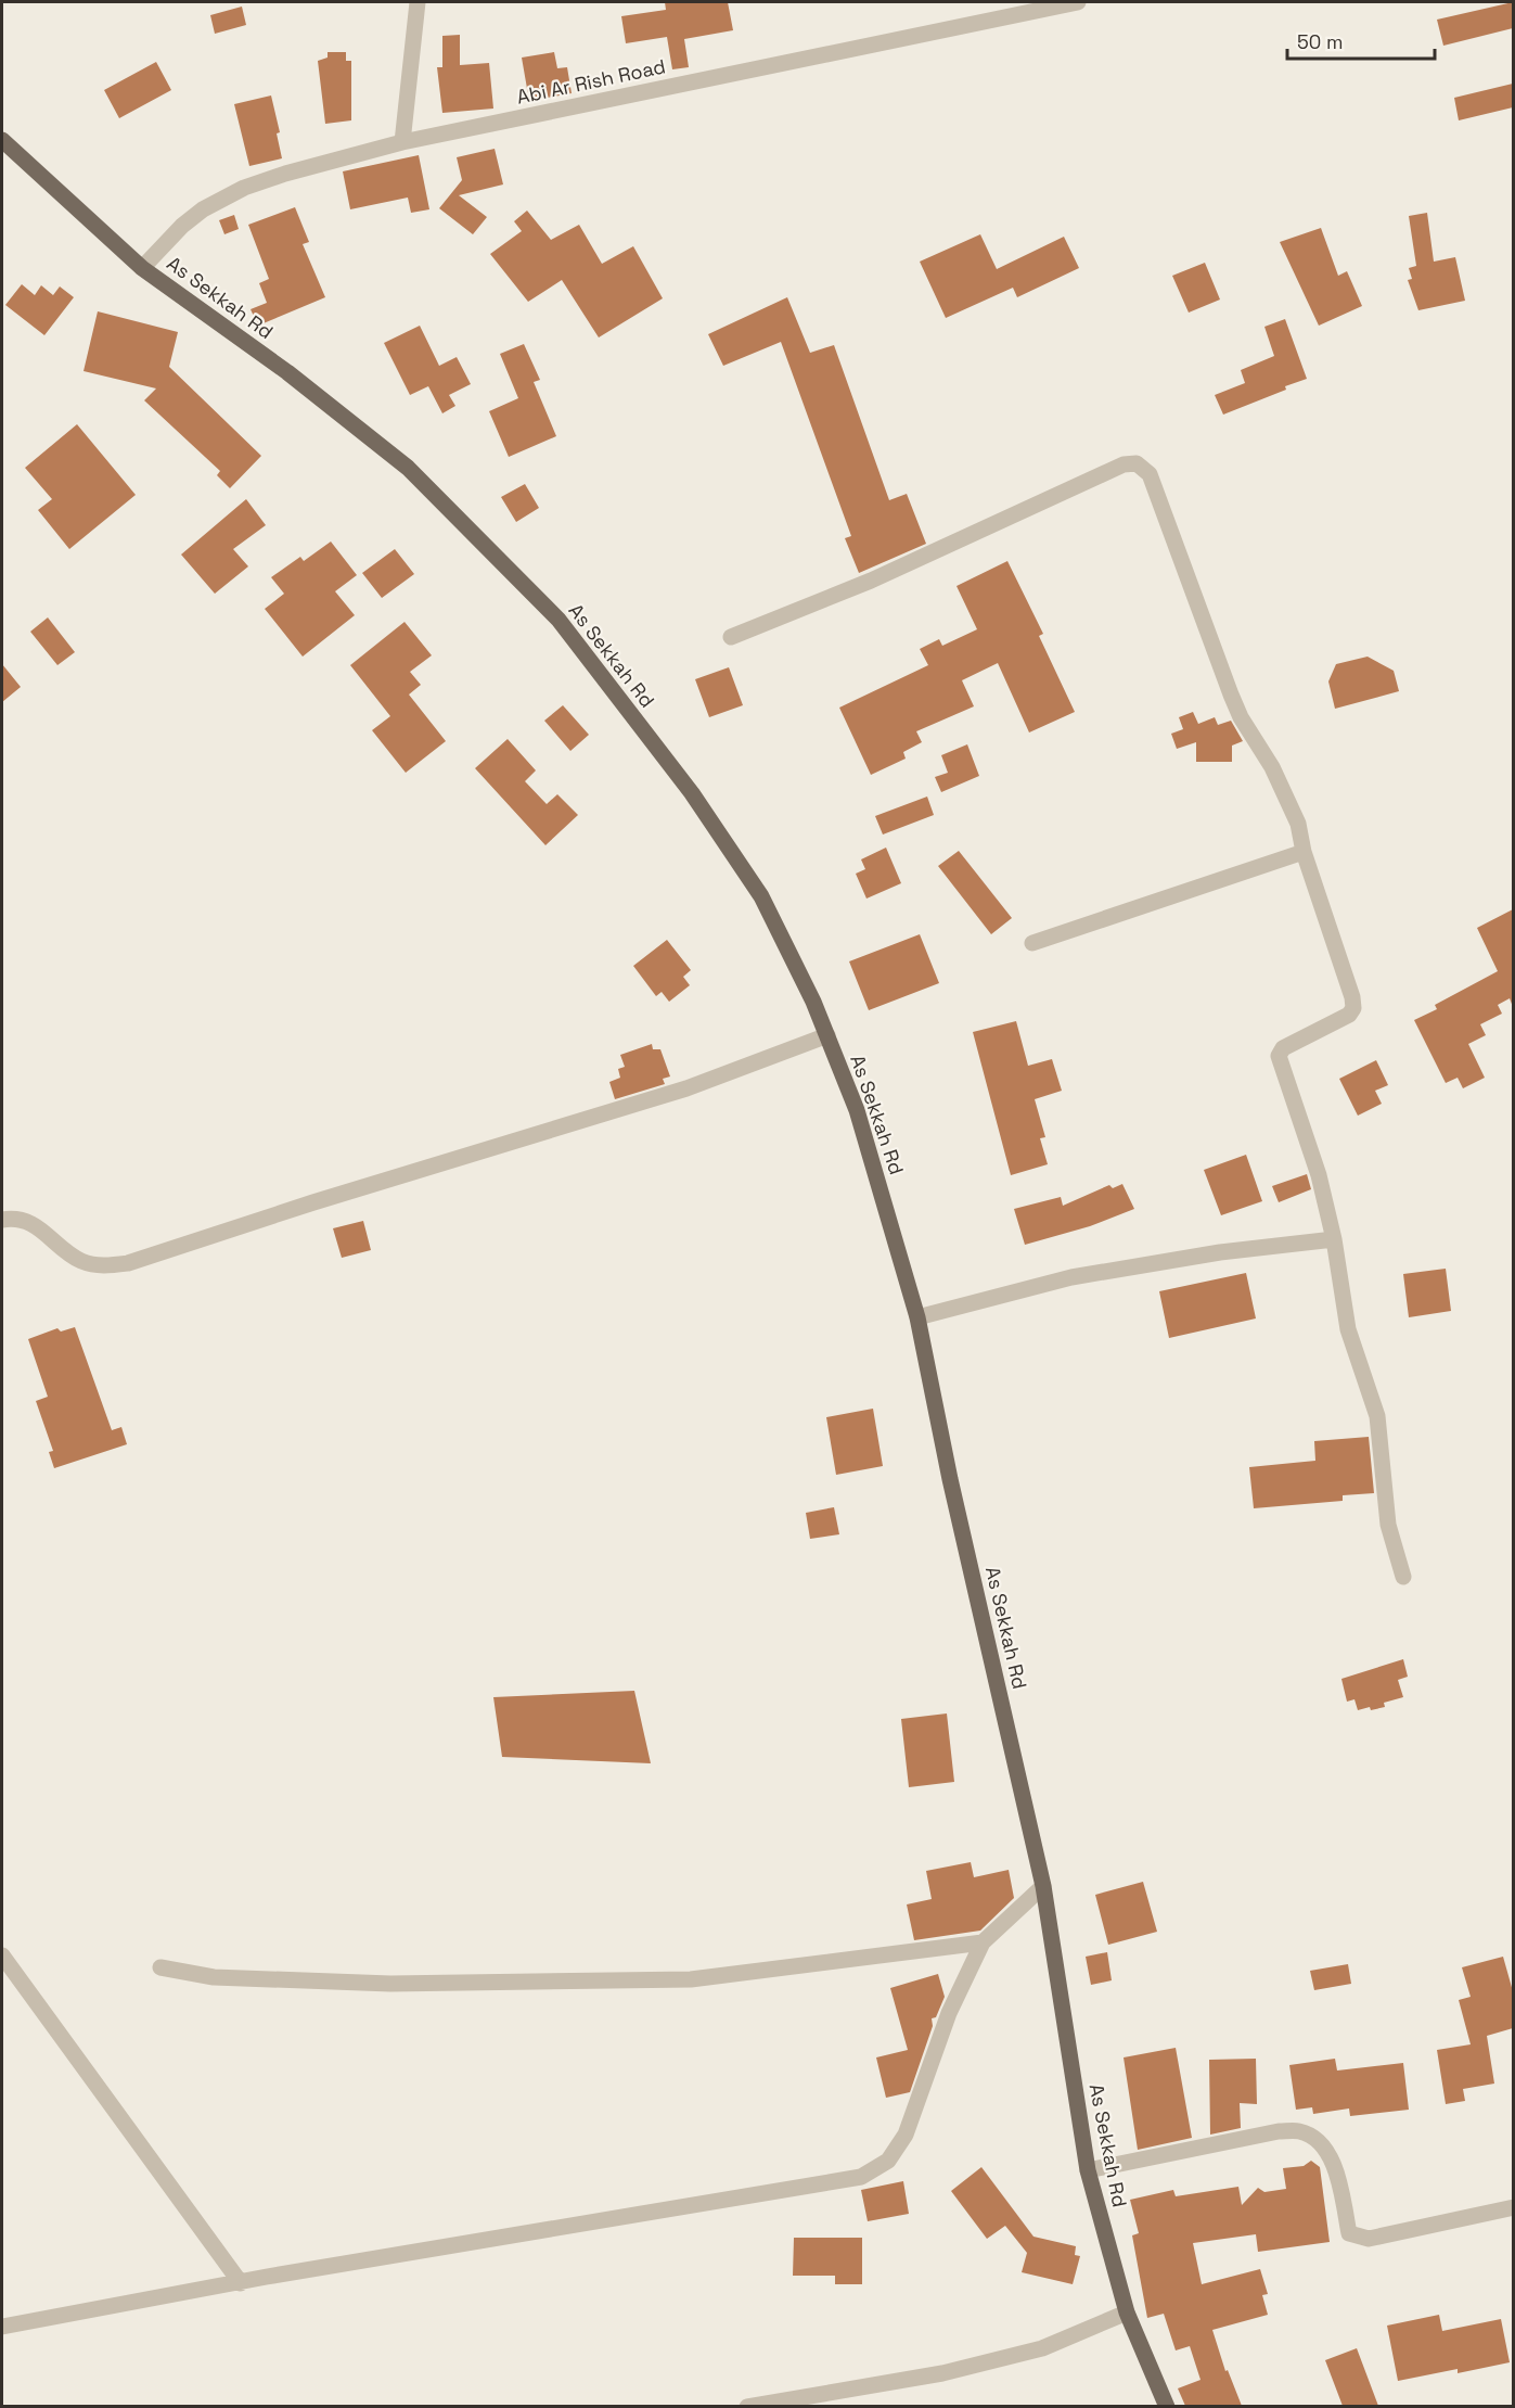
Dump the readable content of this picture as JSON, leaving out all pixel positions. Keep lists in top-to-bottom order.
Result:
{
  "streets": {
    "main road": ["As Sekkah Rd"],
    "street": ["Abi Ar Rish Road"]
  },
  "crossings": [
    ["Abi Ar Rish Road", "As Sekkah Rd"]
  ],
  "scale_bar": "50 m"
}
